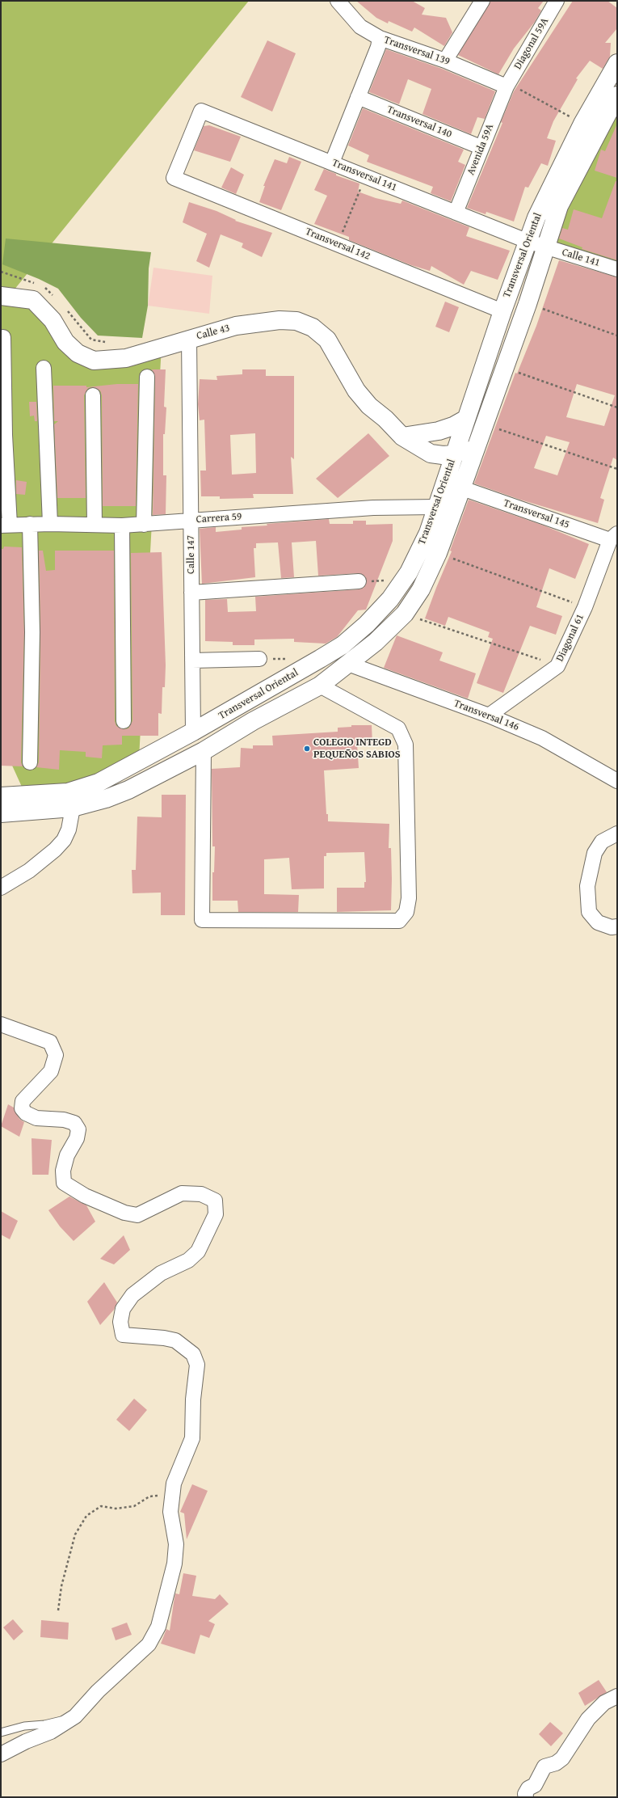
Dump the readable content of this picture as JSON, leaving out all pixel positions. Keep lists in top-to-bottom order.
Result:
{
  "streets": {
    "main road": ["Transversal Oriental", "Calle 43"],
    "street": [
      "Diagonal 59A",
      "Transversal 139",
      "Transversal 140",
      "Avenida 59A",
      "Transversal 141",
      "Transversal 142",
      "Calle 141",
      "Transversal 145",
      "Carrera 59",
      "Calle 147",
      "Diagonal 61",
      "Transversal 146"
    ]
  },
  "crossings": [
    ["Diagonal 59A", "Transversal 139"],
    ["Diagonal 59A", "Avenida 59A"],
    ["Transversal 139", "Avenida 59A"],
    ["Transversal 140", "Avenida 59A"],
    ["Avenida 59A", "Transversal 141"],
    ["Transversal 141", "Transversal 142"],
    ["Transversal 141", "Transversal Oriental"],
    ["Transversal 141", "Calle 141"],
    ["Transversal 142", "Transversal Oriental"],
    ["Transversal Oriental", "Calle 141"],
    ["Transversal Oriental", "Calle 43"],
    ["Transversal Oriental", "Transversal 145"],
    ["Transversal Oriental", "Carrera 59"],
    ["Transversal Oriental", "Calle 147"],
    ["Transversal Oriental", "Transversal 146"],
    ["Calle 43", "Calle 147"],
    ["Transversal 145", "Diagonal 61"],
    ["Carrera 59", "Calle 147"],
    ["Diagonal 61", "Transversal 146"]
  ],
  "places": ["COLEGIO INTEGD PEQUEÑOS SABIOS"]
}
